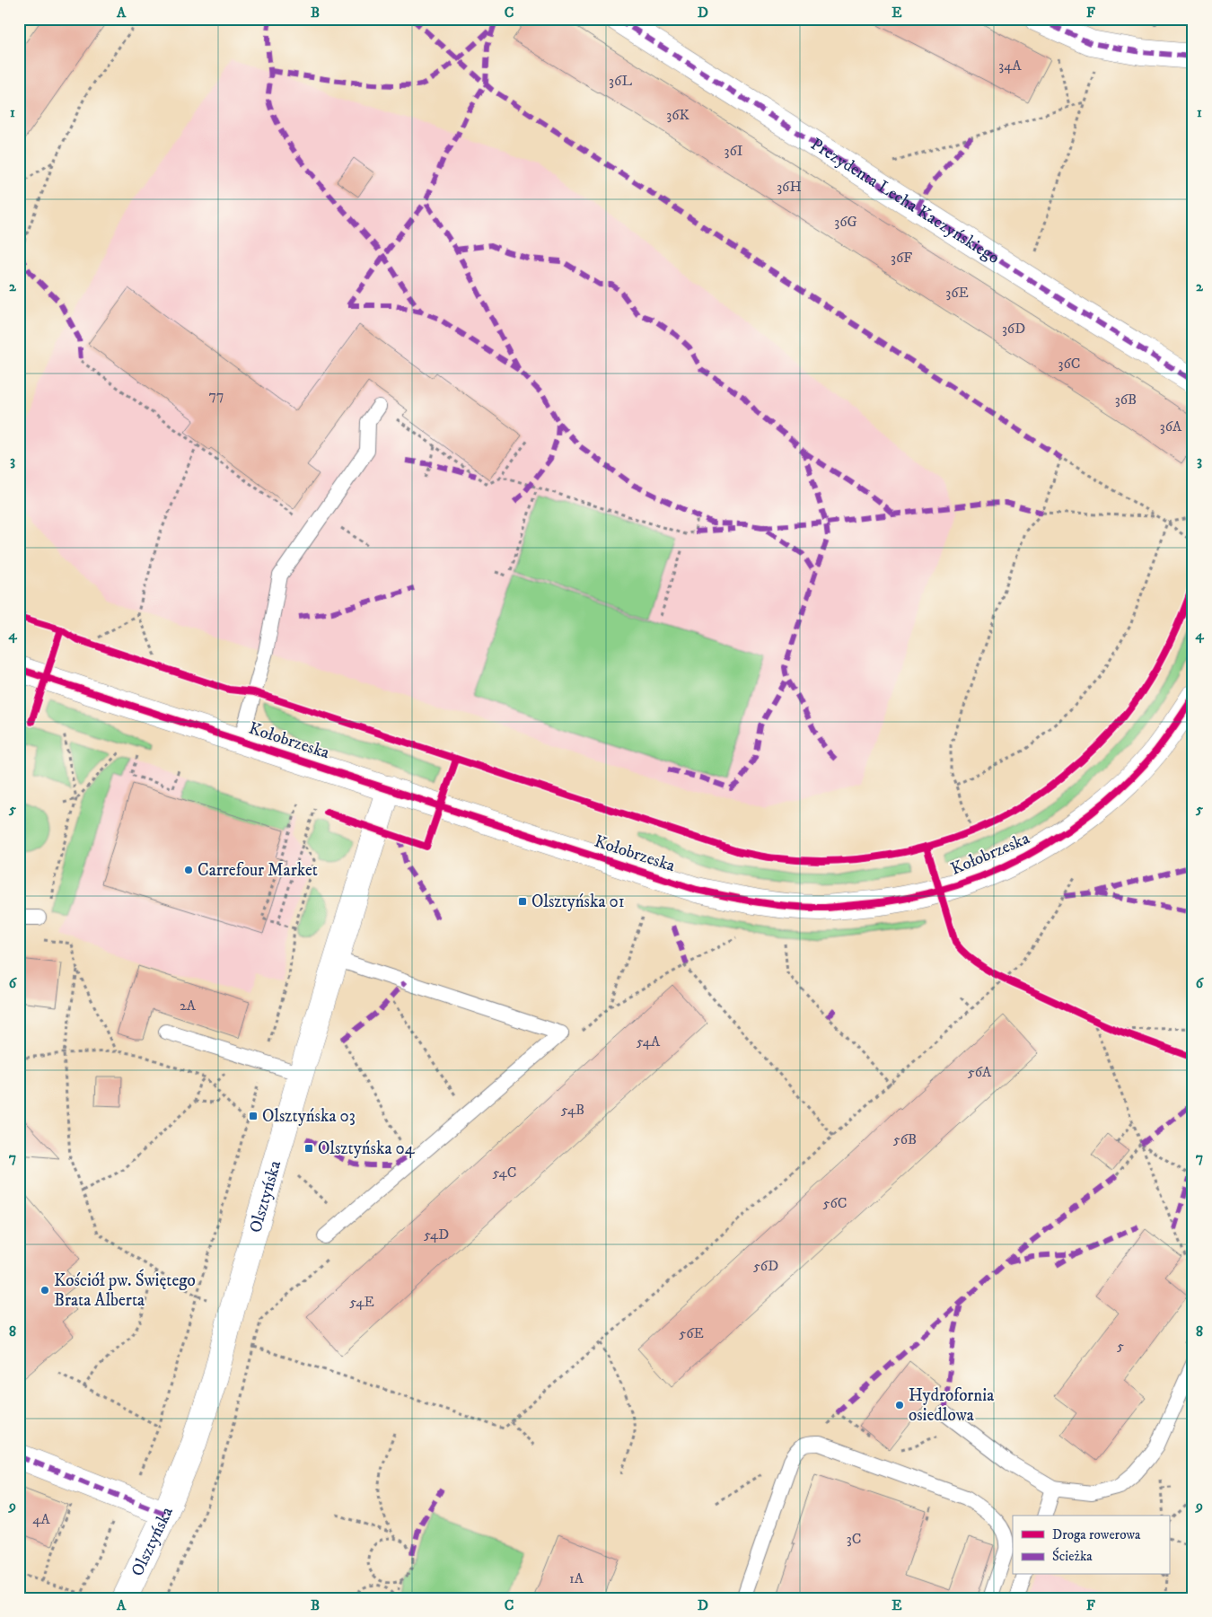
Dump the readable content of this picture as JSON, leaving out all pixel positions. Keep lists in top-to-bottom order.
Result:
{
  "streets": {
    "street": ["Prezydenta Lecha Kaczyńskiego", "Kołobrzeska", "Olsztyńska"]
  },
  "crossings": [
    ["Kołobrzeska", "Olsztyńska"]
  ],
  "places": {
    "other": ["Carrefour Market", "Kościół pw. Świętego Brata Alberta", "Hydrofornia osiedlowa"],
    "transit": ["Olsztyńska 01", "Olsztyńska 03", "Olsztyńska 04"]
  },
  "house_numbers": [
    "34A",
    "36L",
    "36K",
    "36I",
    "36H",
    "36G",
    "36F",
    "36E",
    "36D",
    "36C",
    "77",
    "36B",
    "36A",
    "2A",
    "54A",
    "56A",
    "54B",
    "56B",
    "54C",
    "56C",
    "54D",
    "56D",
    "54E",
    "56E",
    "5",
    "4A",
    "3C",
    "1A"
  ],
  "legend": ["Droga rowerowa", "Ścieżka"],
  "grid": {
    "columns": [
      "A",
      "B",
      "C",
      "D",
      "E",
      "F"
    ],
    "rows": [
      "1",
      "2",
      "3",
      "4",
      "5",
      "6",
      "7",
      "8",
      "9"
    ]
  }
}
